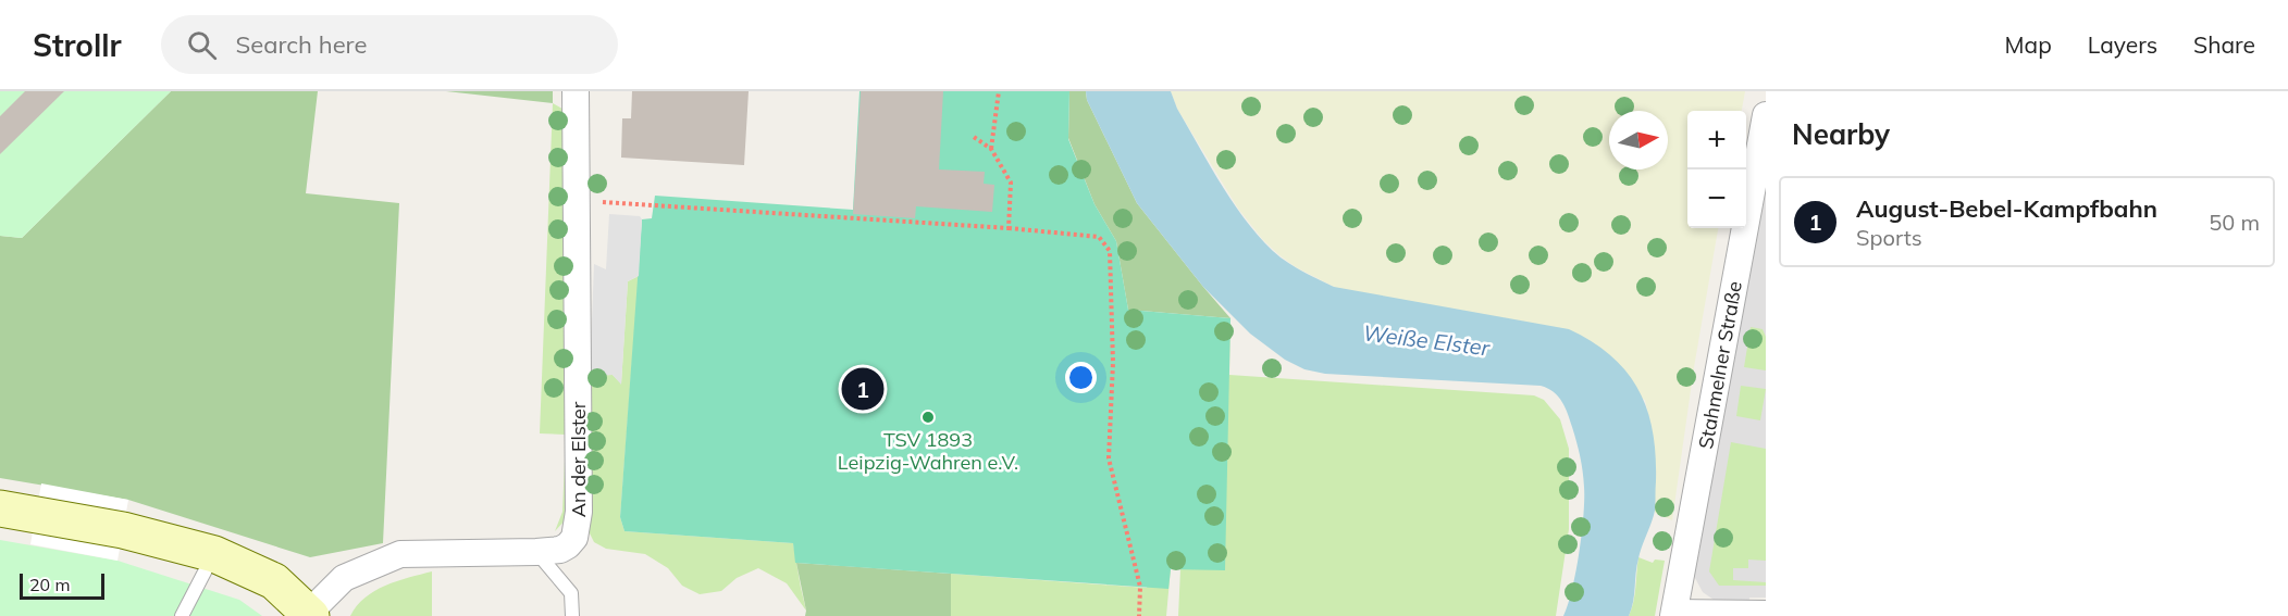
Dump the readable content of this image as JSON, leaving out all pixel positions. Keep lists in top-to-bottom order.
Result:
{
  "streets": {
    "street": ["Stahmelner Straße", "An der Elster"]
  },
  "water": ["Weiße Elster"],
  "places": ["TSV 1893 Leipzig-Wahren e.V."],
  "scale_bar": "20 m",
  "north": "right",
  "page": {
    "header": "Strollr",
    "search": "Search here",
    "nav": ["Map", "Layers", "Share"],
    "heading": "Nearby",
    "map_buttons": ["+", "−"],
    "list": [
      {
        "mark": "1",
        "name": "August-Bebel-Kampfbahn",
        "note": "Sports",
        "value": "50 m"
      }
    ],
    "pins": "1",
    "scale": "20 m"
  }
}
